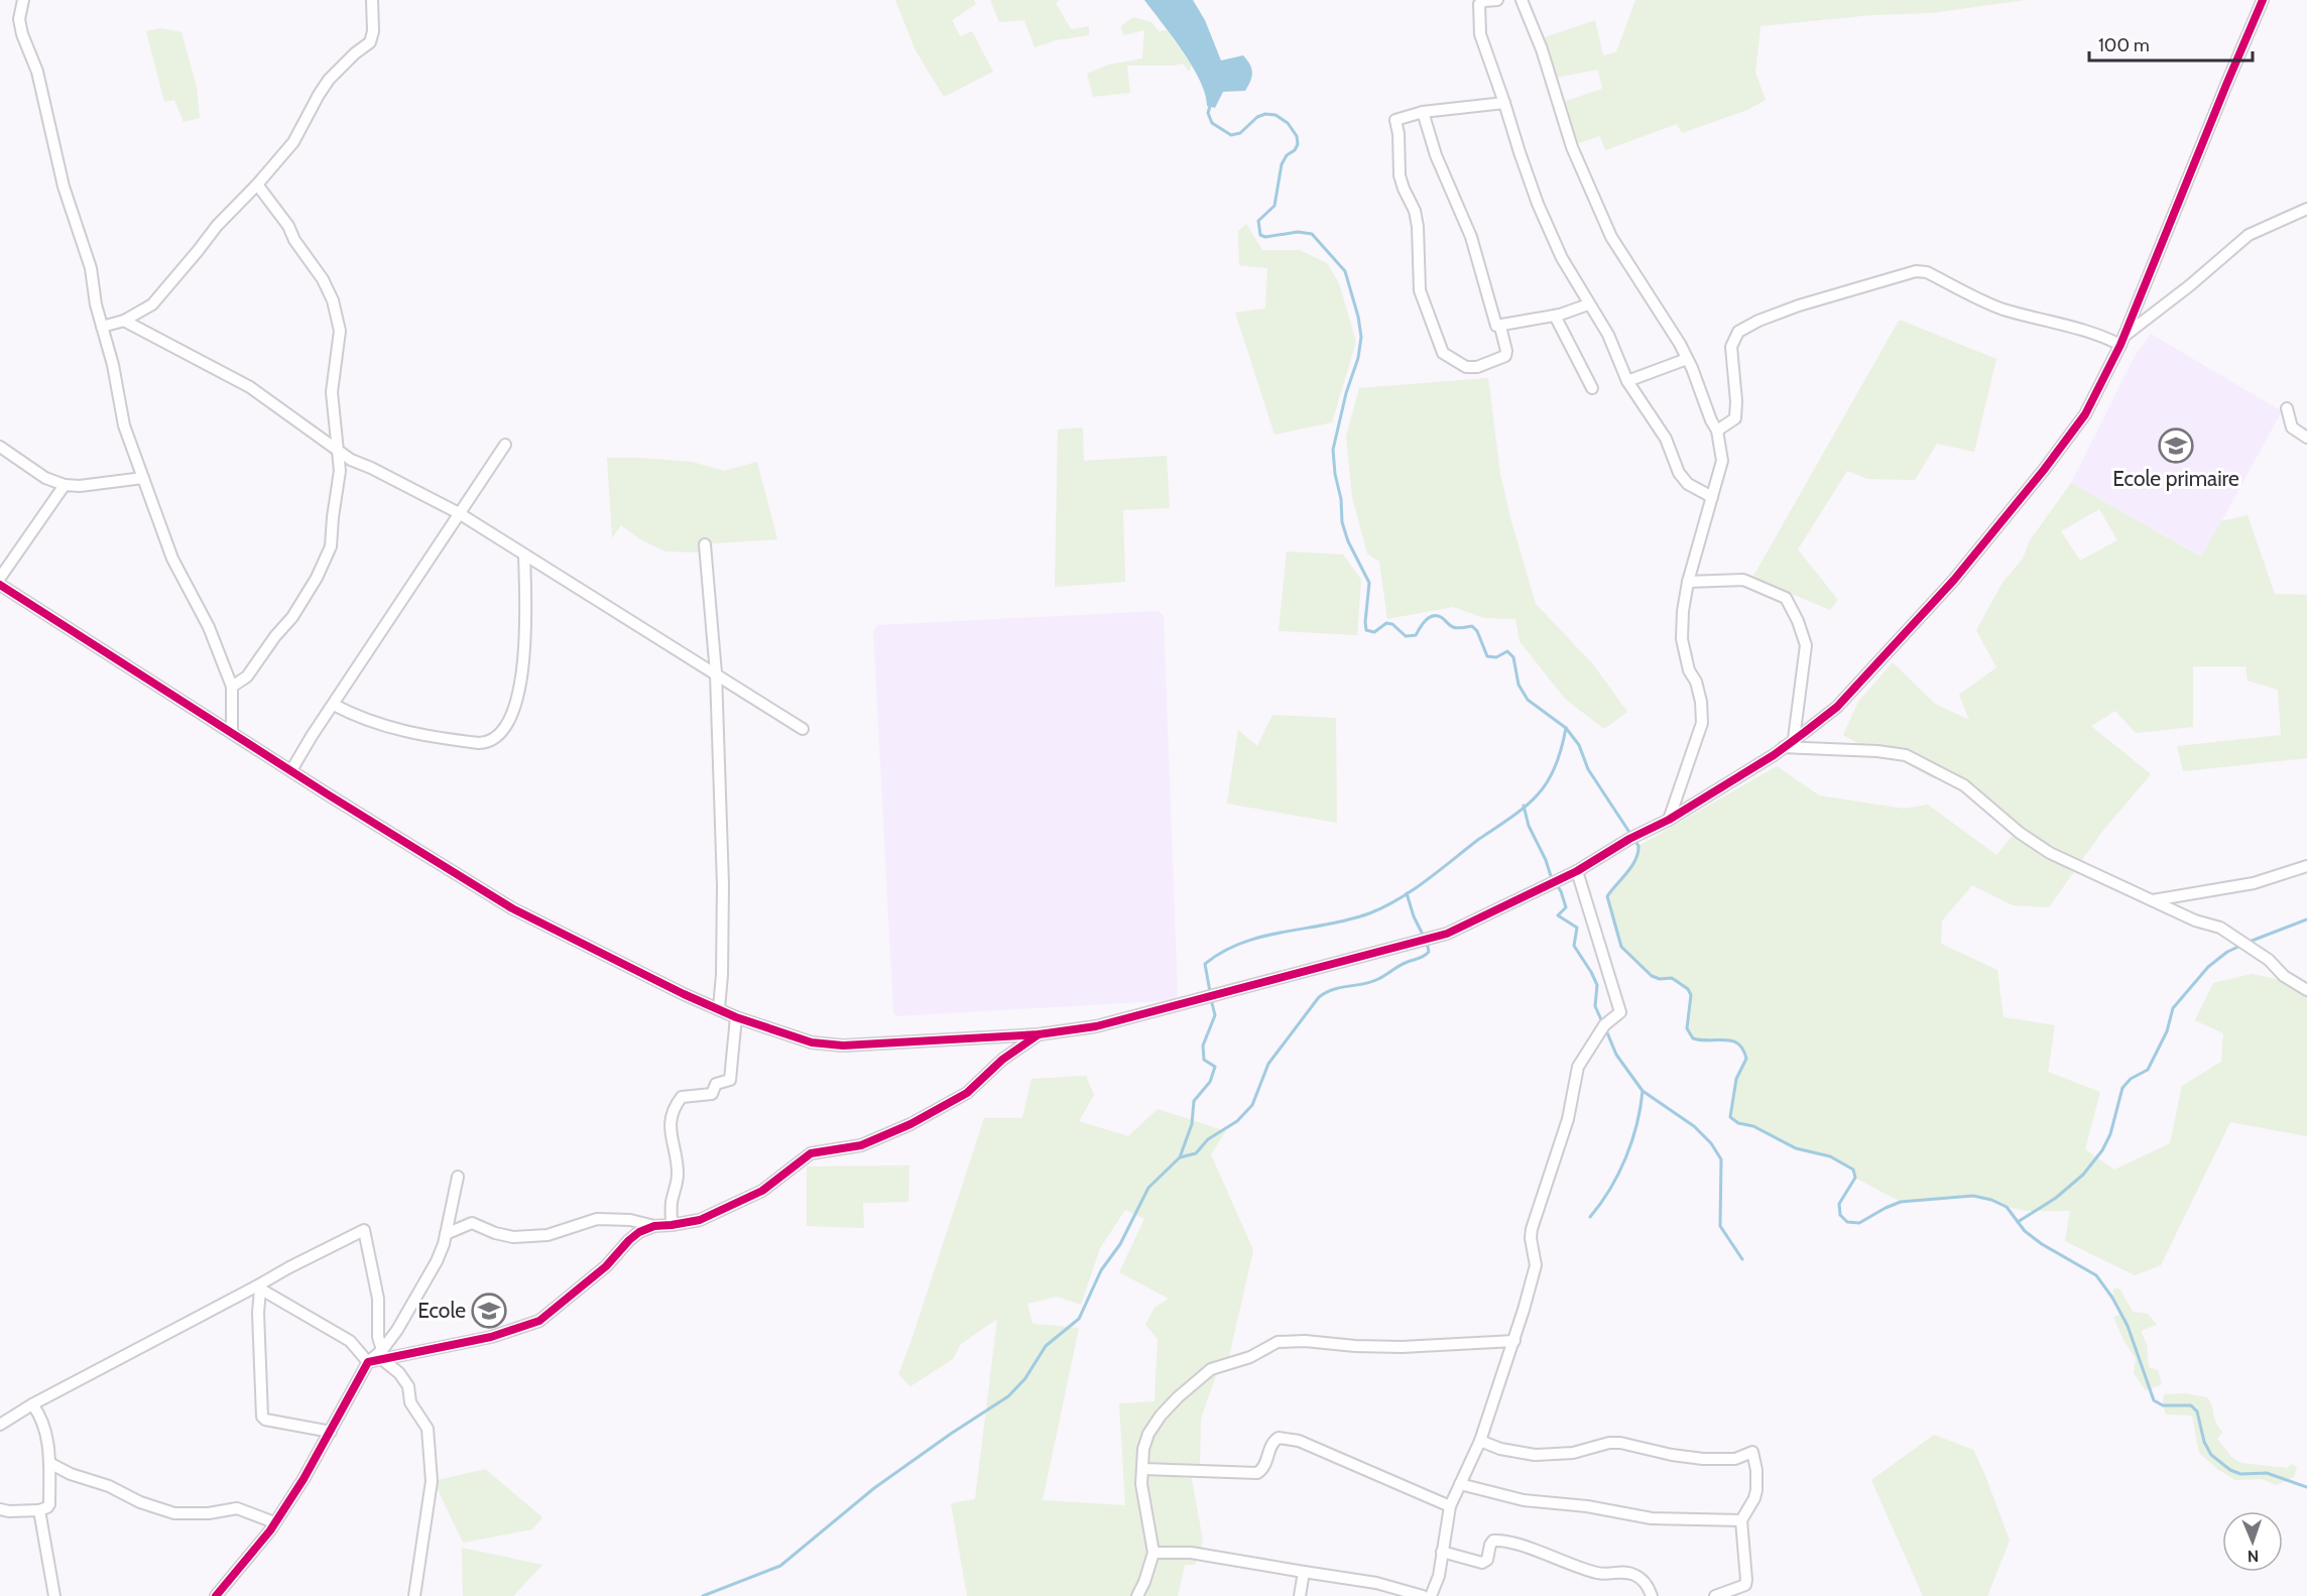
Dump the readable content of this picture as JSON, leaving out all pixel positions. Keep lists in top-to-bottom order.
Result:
{
  "places": {
    "school or university": ["Ecole primaire", "Ecole"]
  },
  "scale_bar": "100 m",
  "north": "bottom"
}
